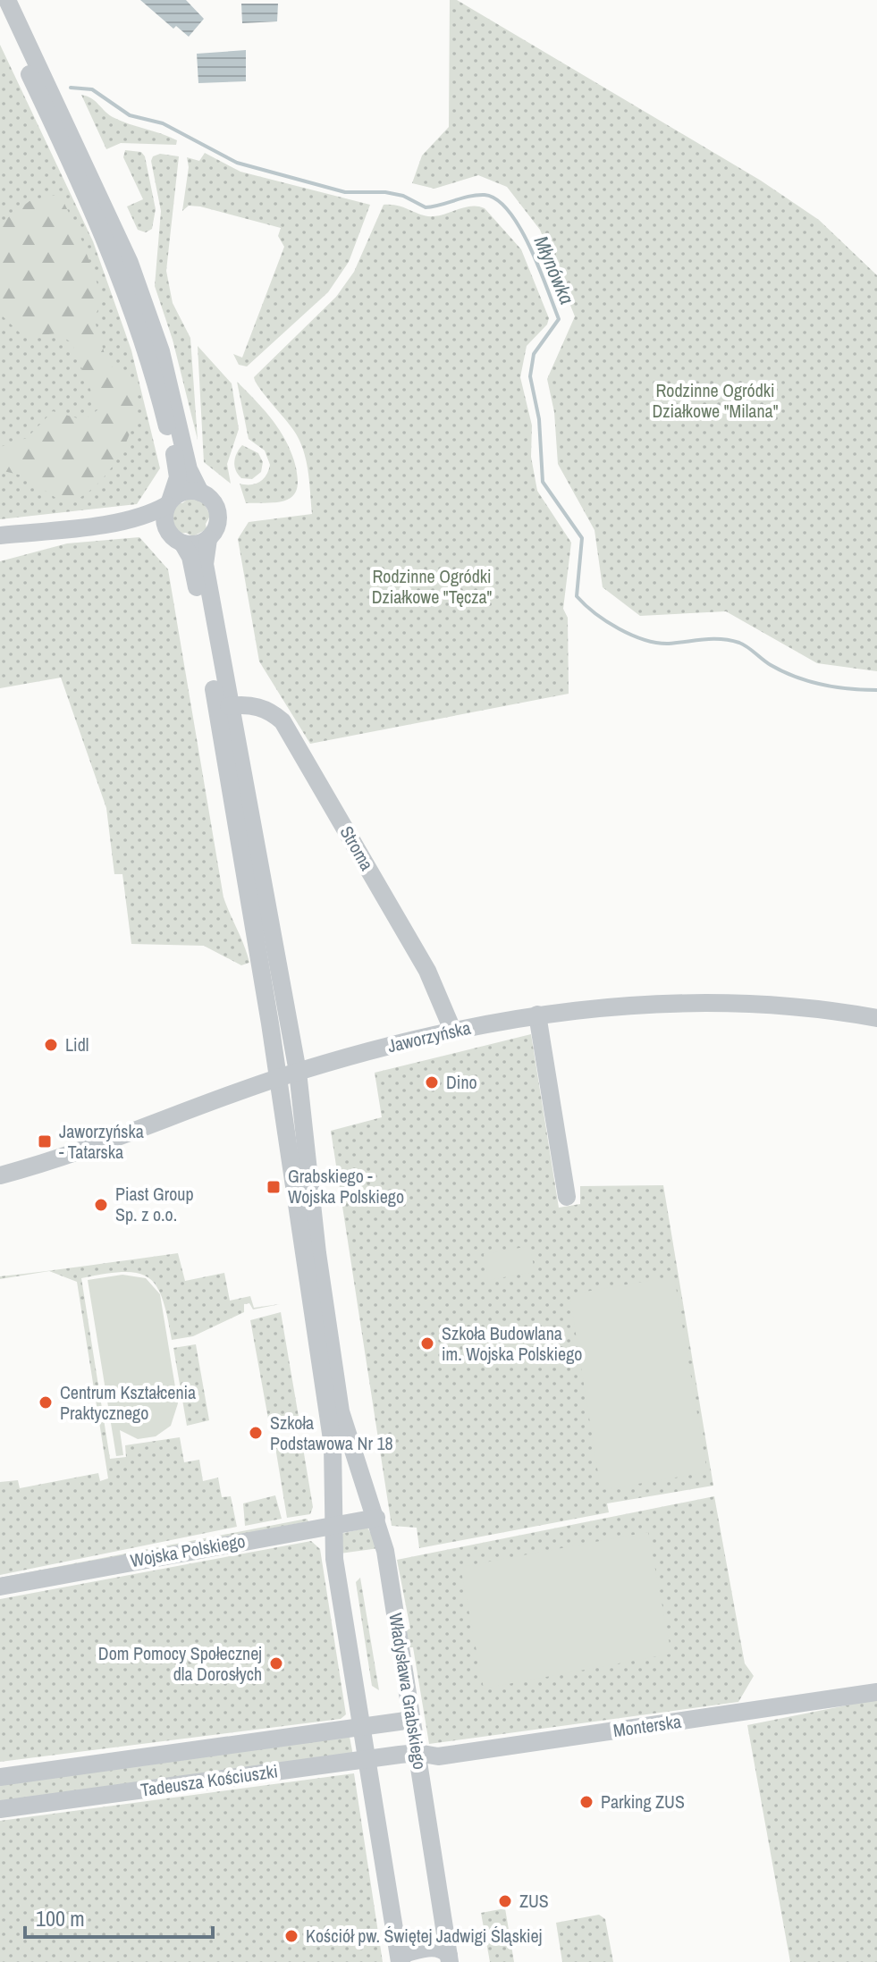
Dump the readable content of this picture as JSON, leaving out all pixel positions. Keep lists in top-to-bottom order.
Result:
{
  "streets": {
    "street": [
      "Stroma",
      "Jaworzyńska",
      "Wojska Polskiego",
      "Władysława Grabskiego",
      "Monterska",
      "Tadeusza Kościuszki"
    ]
  },
  "crossings": [
    ["Stroma", "Jaworzyńska"],
    ["Stroma", "Władysława Grabskiego"],
    ["Jaworzyńska", "Władysława Grabskiego"],
    ["Wojska Polskiego", "Władysława Grabskiego"],
    ["Władysława Grabskiego", "Monterska"],
    ["Władysława Grabskiego", "Tadeusza Kościuszki"],
    ["Monterska", "Tadeusza Kościuszki"]
  ],
  "water": ["Młynówka"],
  "parks": ["Rodzinne Ogródki Działkowe \"Milana\"", "Rodzinne Ogródki Działkowe \"Tęcza\""],
  "places": {
    "other": [
      "Lidl",
      "Dino",
      "Piast Group Sp. z o.o.",
      "Szkoła Budowlana im. Wojska Polskiego",
      "Centrum Kształcenia Praktycznego",
      "Szkoła Podstawowa Nr 18",
      "Dom Pomocy Społecznej dla Dorosłych",
      "Parking ZUS",
      "ZUS",
      "Kościół pw. Świętej Jadwigi Śląskiej"
    ],
    "transit": ["Jaworzyńska - Tatarska", "Grabskiego - Wojska Polskiego"]
  },
  "scale_bar": "100 m"
}
